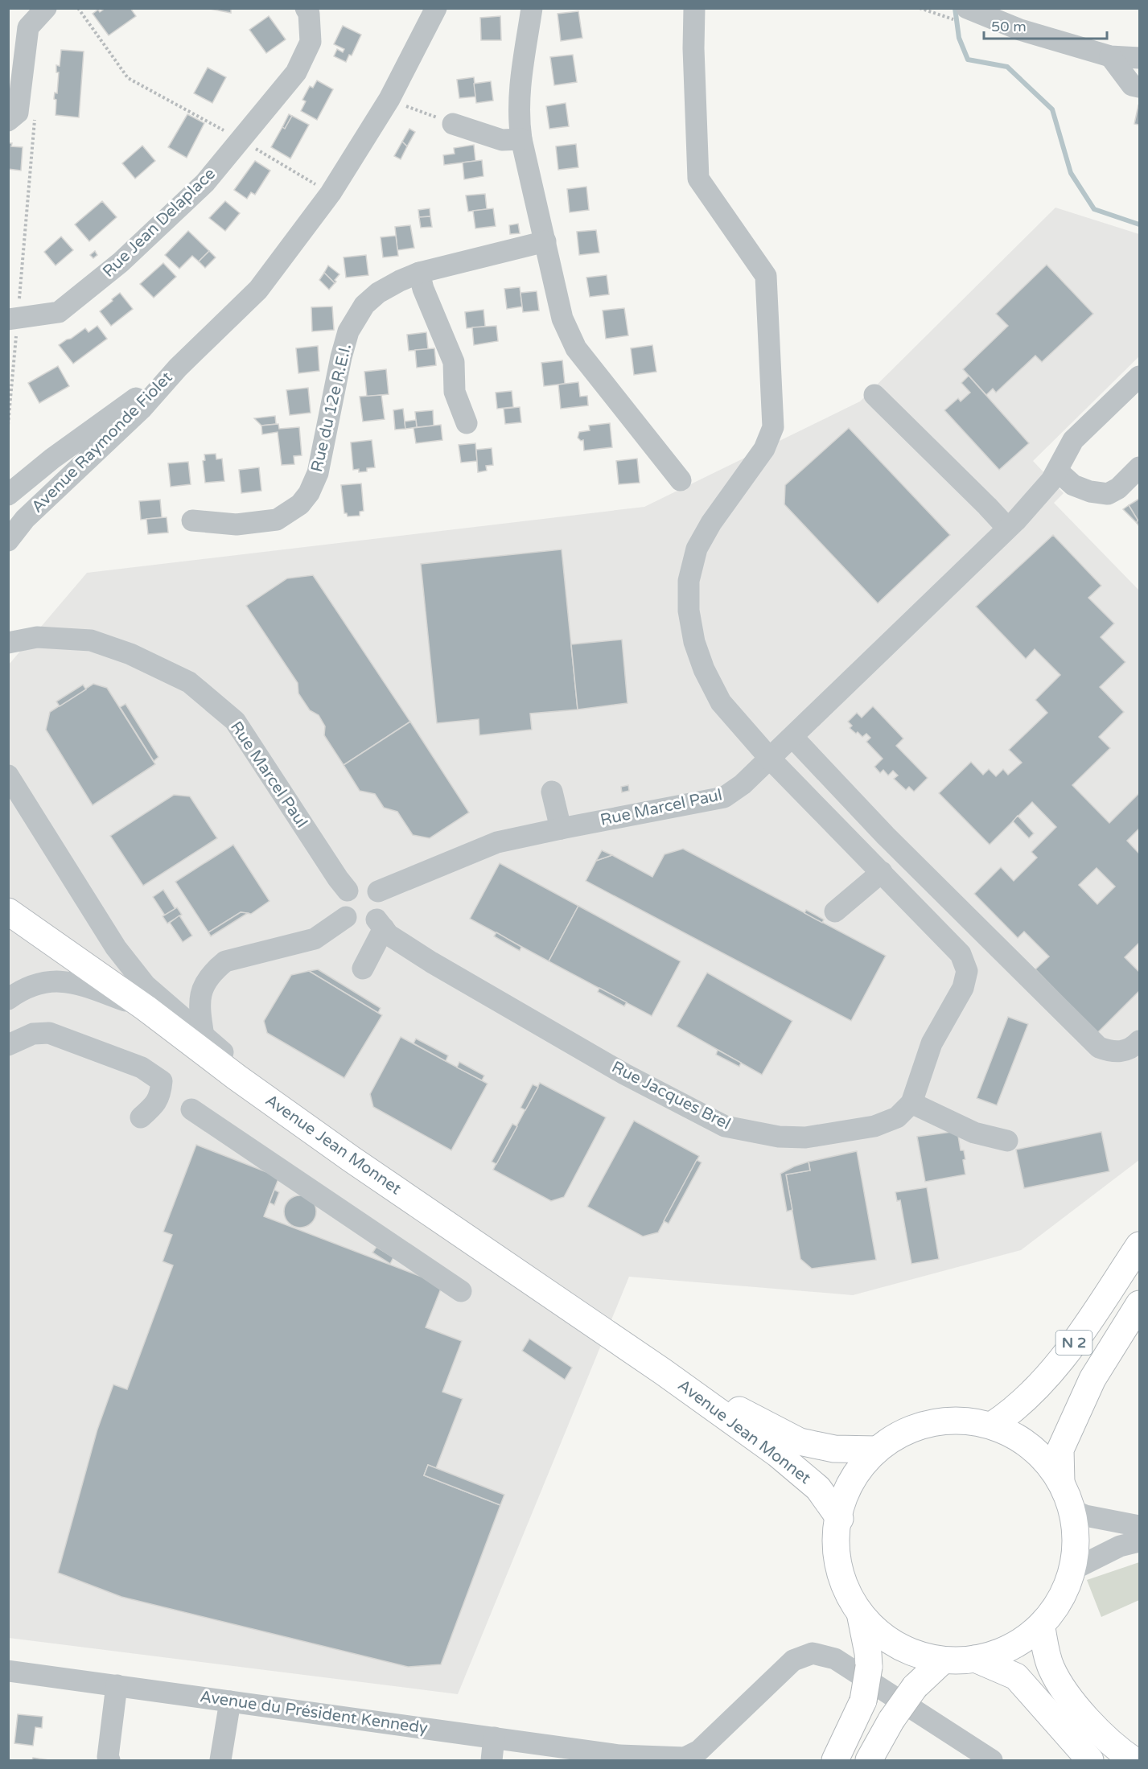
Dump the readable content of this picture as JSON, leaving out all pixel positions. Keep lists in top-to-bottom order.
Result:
{
  "streets": {
    "main road": ["Avenue Jean Monnet", "N 2"],
    "street": [
      "Rue Jean Delaplace",
      "Rue du 12e R.E.I.",
      "Avenue Raymonde Fiolet",
      "Rue Marcel Paul",
      "Rue Jacques Brel",
      "Avenue du Président Kennedy"
    ]
  },
  "crossings": [
    ["Rue Marcel Paul", "Rue Jacques Brel"]
  ],
  "scale_bar": "50 m"
}
